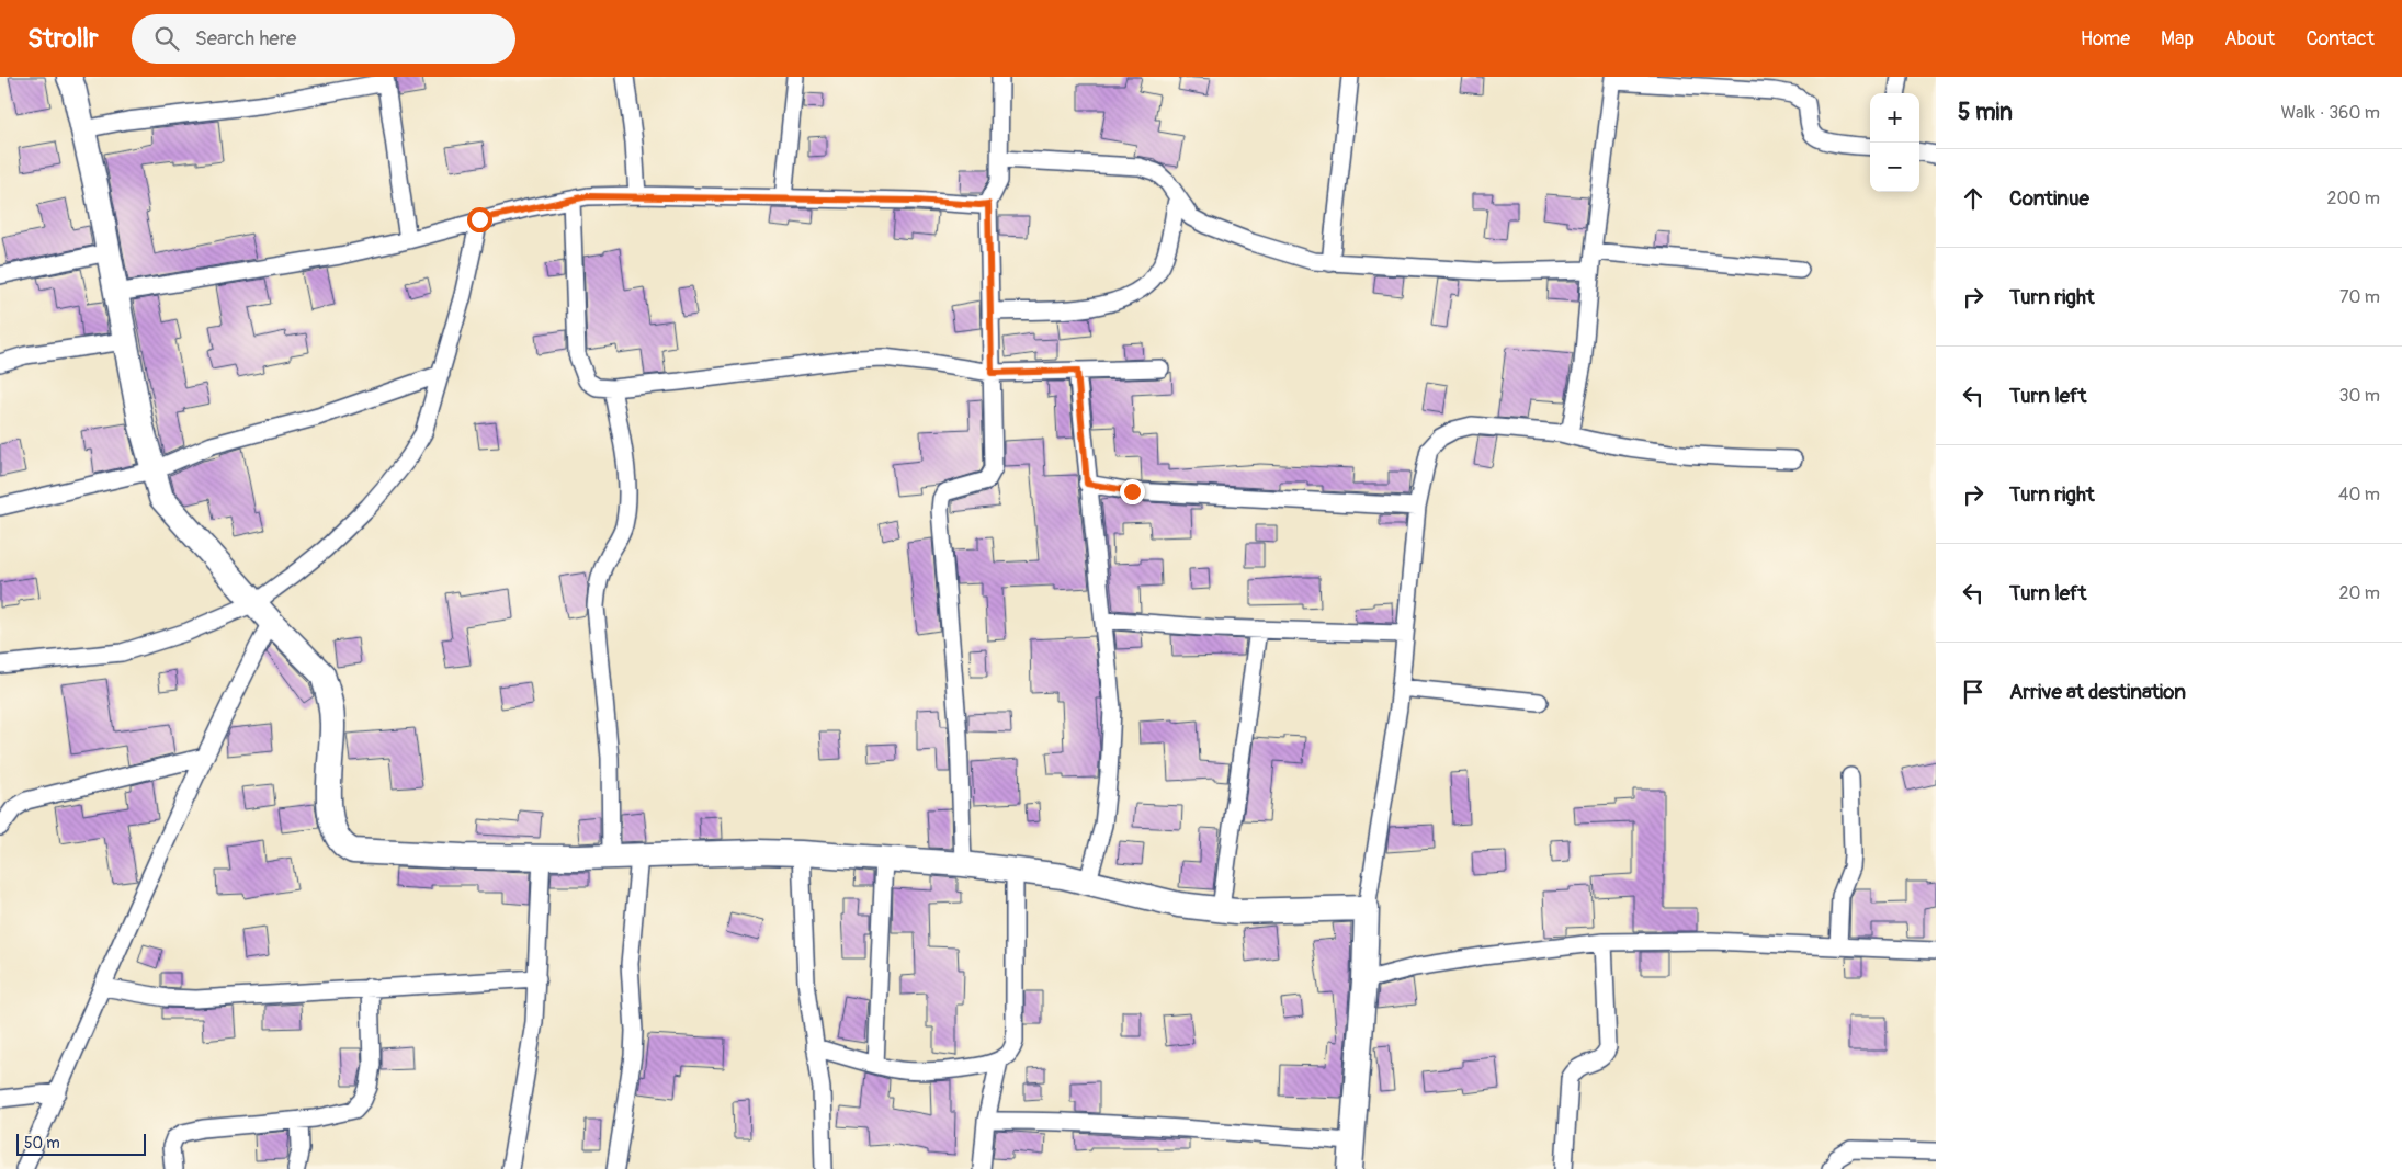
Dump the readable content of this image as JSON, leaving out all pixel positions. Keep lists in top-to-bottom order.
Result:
{
  "scale_bar": "50 m",
  "page": {
    "header": "Strollr",
    "search": "Search here",
    "nav": [
      "Home",
      "Map",
      "About",
      "Contact"
    ],
    "heading": ["5 min", "Walk · 360 m"],
    "map_buttons": ["+", "−"],
    "list": [
      ["Continue", "200 m"],
      ["Turn right", "70 m"],
      ["Turn left", "30 m"],
      ["Turn right", "40 m"],
      ["Turn left", "20 m"],
      "Arrive at destination"
    ],
    "scale": "50 m"
  }
}
